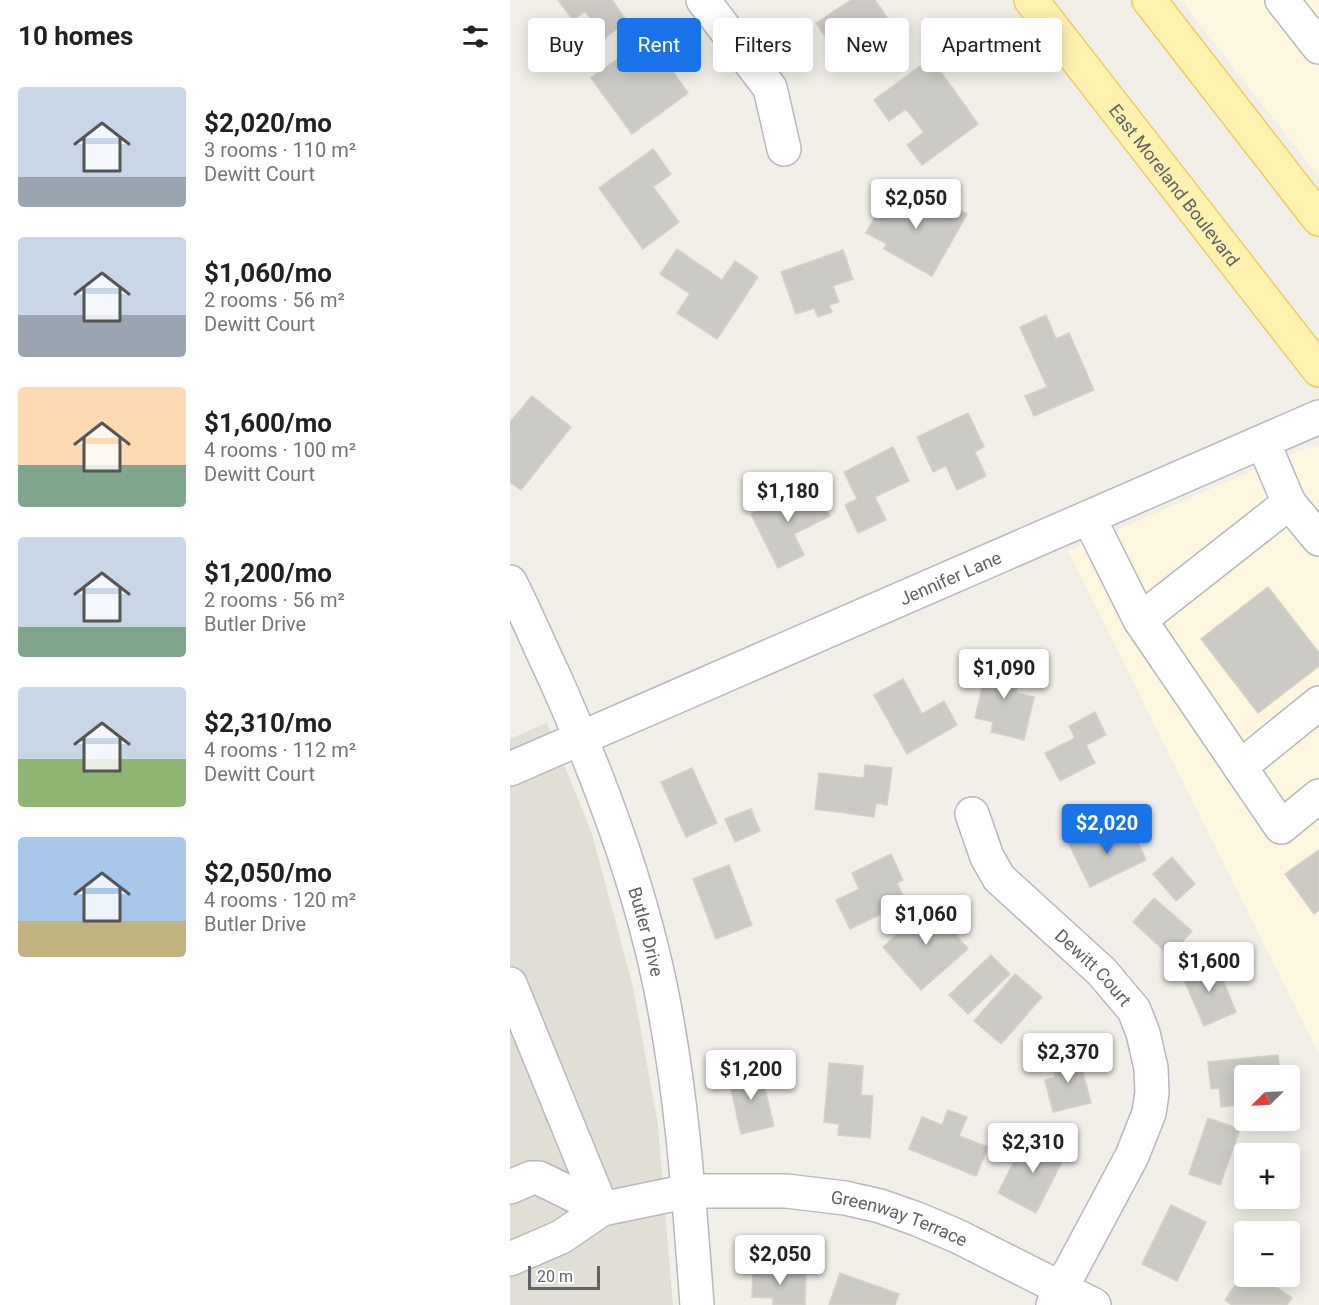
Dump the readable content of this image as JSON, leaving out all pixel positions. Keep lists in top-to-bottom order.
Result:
{
  "streets": {
    "main road": ["East Moreland Boulevard"],
    "street": [
      "Jennifer Lane",
      "Butler Drive",
      "Dewitt Court",
      "Greenway Terrace"
    ]
  },
  "crossings": [
    ["Jennifer Lane", "Butler Drive"],
    ["Butler Drive", "Greenway Terrace"],
    ["Dewitt Court", "Greenway Terrace"]
  ],
  "scale_bar": "20 m",
  "north": "bottom left",
  "page": {
    "heading": "10 homes",
    "chip": [
      "Buy",
      "Rent",
      "Filters",
      "New",
      "Apartment"
    ],
    "list": [
      {
        "name": "$2,020/mo",
        "note": "3 rooms · 110 m² · Dewitt Court"
      },
      {
        "name": "$1,060/mo",
        "note": "2 rooms · 56 m² · Dewitt Court"
      },
      {
        "name": "$1,600/mo",
        "note": "4 rooms · 100 m² · Dewitt Court"
      },
      {
        "name": "$1,200/mo",
        "note": "2 rooms · 56 m² · Butler Drive"
      },
      {
        "name": "$2,310/mo",
        "note": "4 rooms · 112 m² · Dewitt Court"
      },
      {
        "name": "$2,050/mo",
        "note": "4 rooms · 120 m² · Butler Drive"
      }
    ],
    "price": [
      "$2,050",
      "$1,180",
      "$1,090",
      "$2,020",
      "$1,060",
      "$1,600",
      "$2,370",
      "$1,200",
      "$2,310",
      "$2,050"
    ],
    "map_buttons": ["+", "−"],
    "scale": "20 m"
  }
}
